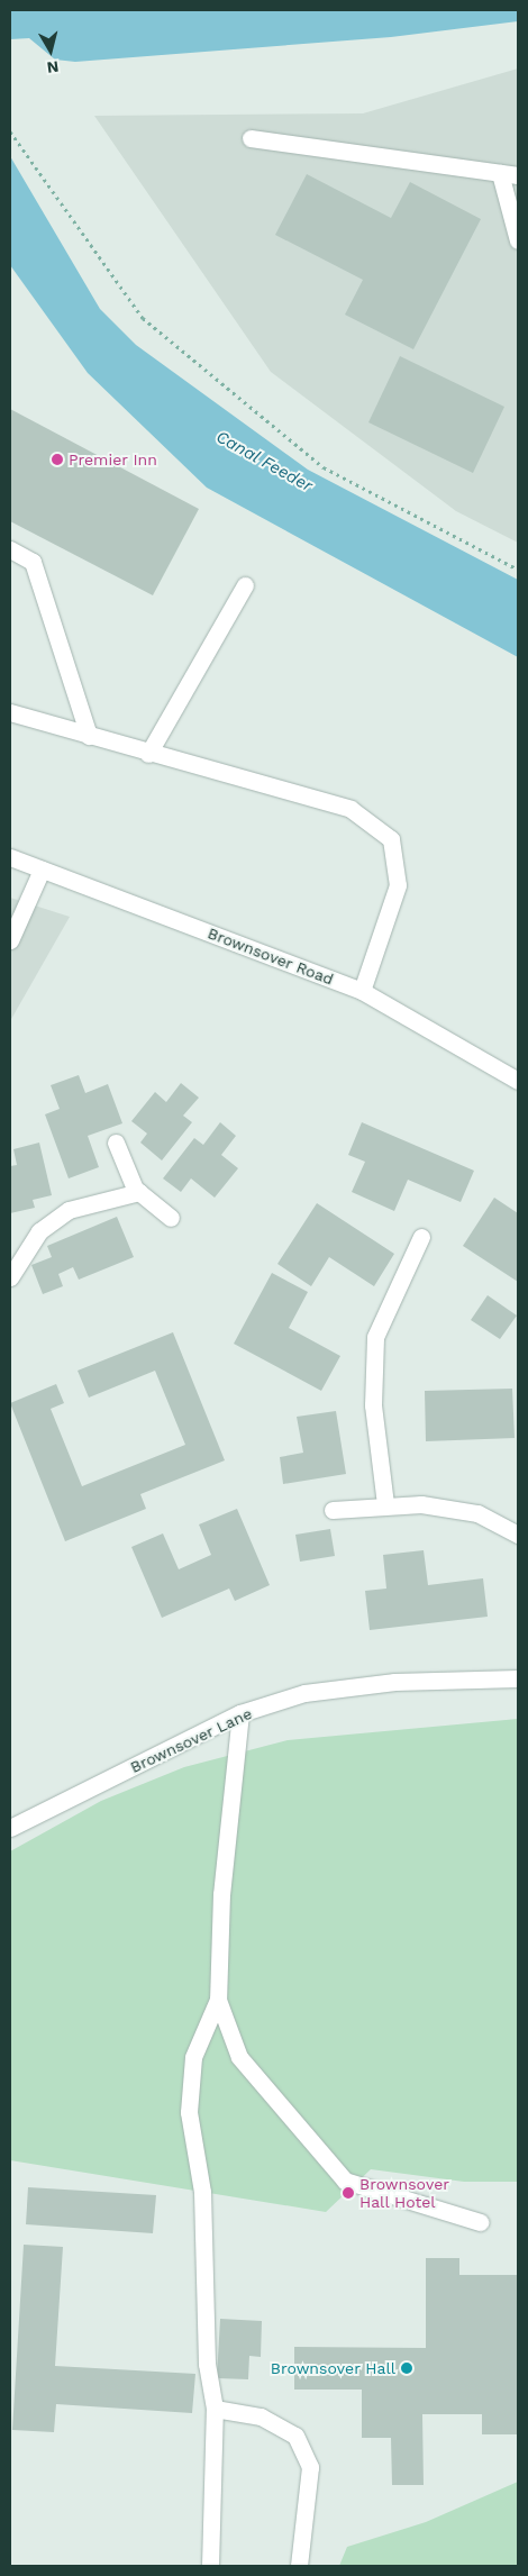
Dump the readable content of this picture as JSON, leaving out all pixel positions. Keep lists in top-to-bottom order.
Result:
{
  "streets": {
    "street": ["Brownsover Road", "Brownsover Lane"]
  },
  "water": ["Canal Feeder"],
  "places": ["Premier Inn", "Brownsover Hall Hotel", "Brownsover Hall"],
  "north": "bottom"
}
